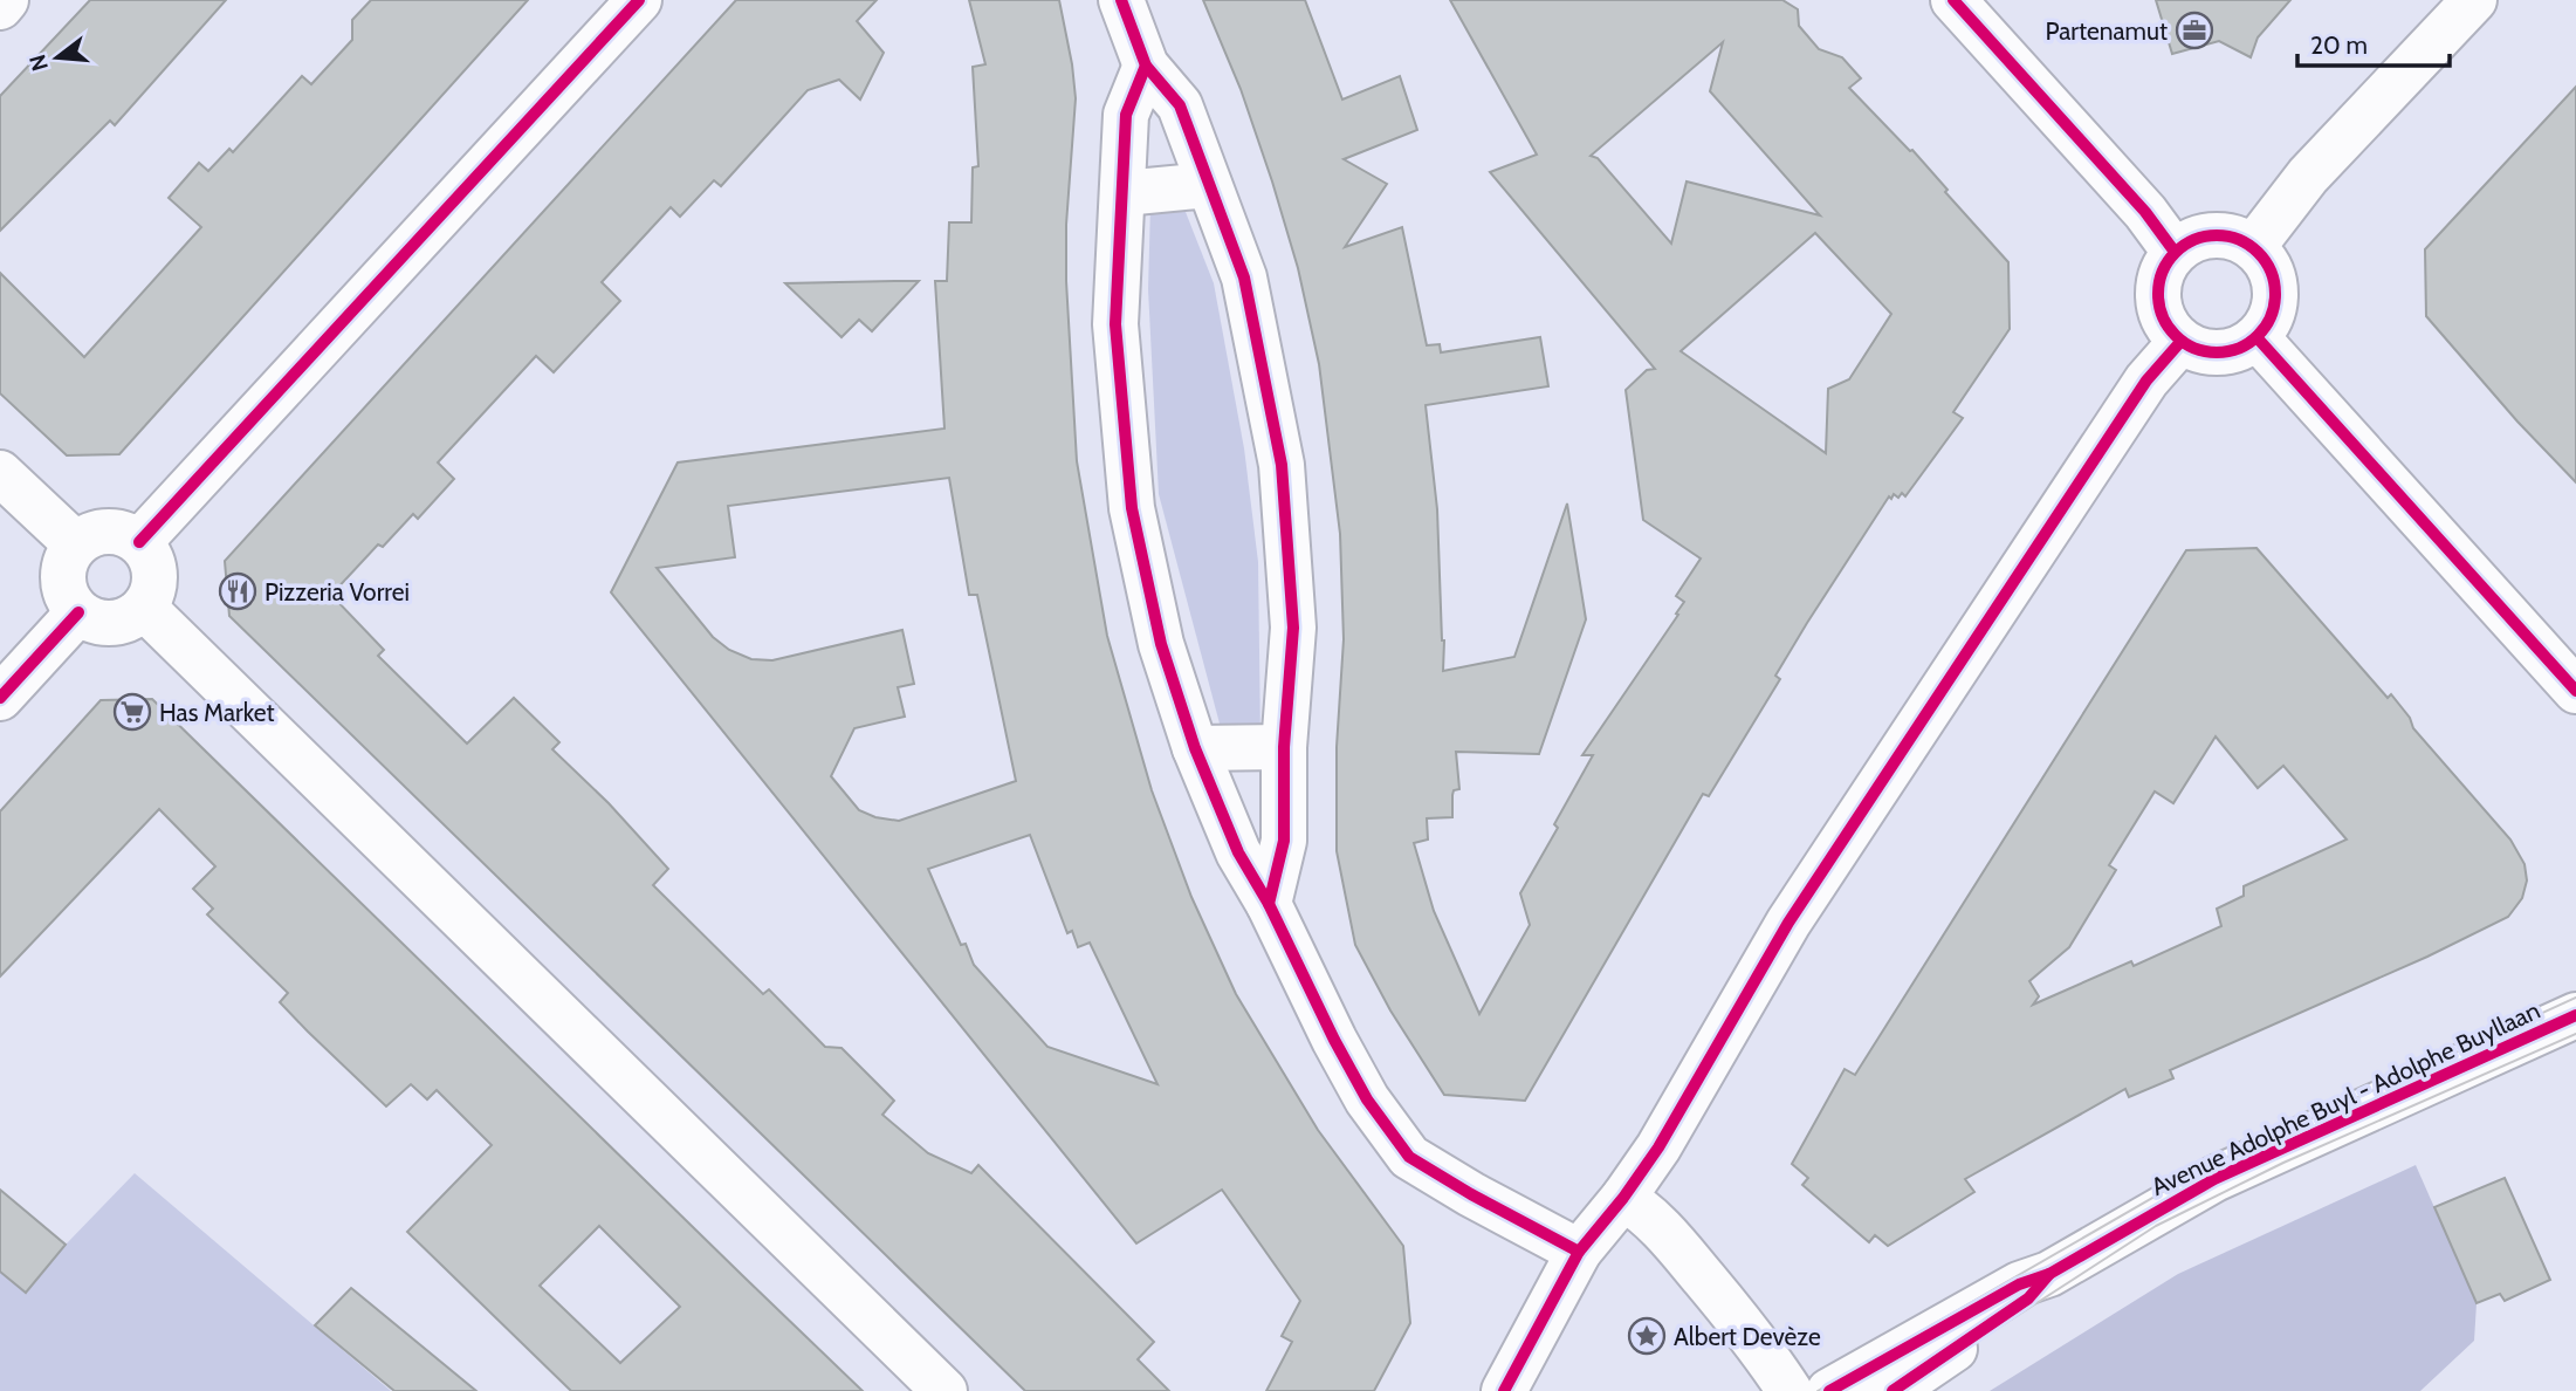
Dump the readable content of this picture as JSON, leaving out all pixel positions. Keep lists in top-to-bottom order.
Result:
{
  "streets": {
    "street": ["Avenue Adolphe Buyl - Adolphe Buyllaan"]
  },
  "places": {
    "office": ["Partenamut"],
    "restaurant": ["Pizzeria Vorrei"],
    "supermarket": ["Has Market"],
    "place": ["Albert Devèze"]
  },
  "scale_bar": "20 m",
  "north": "left"
}
